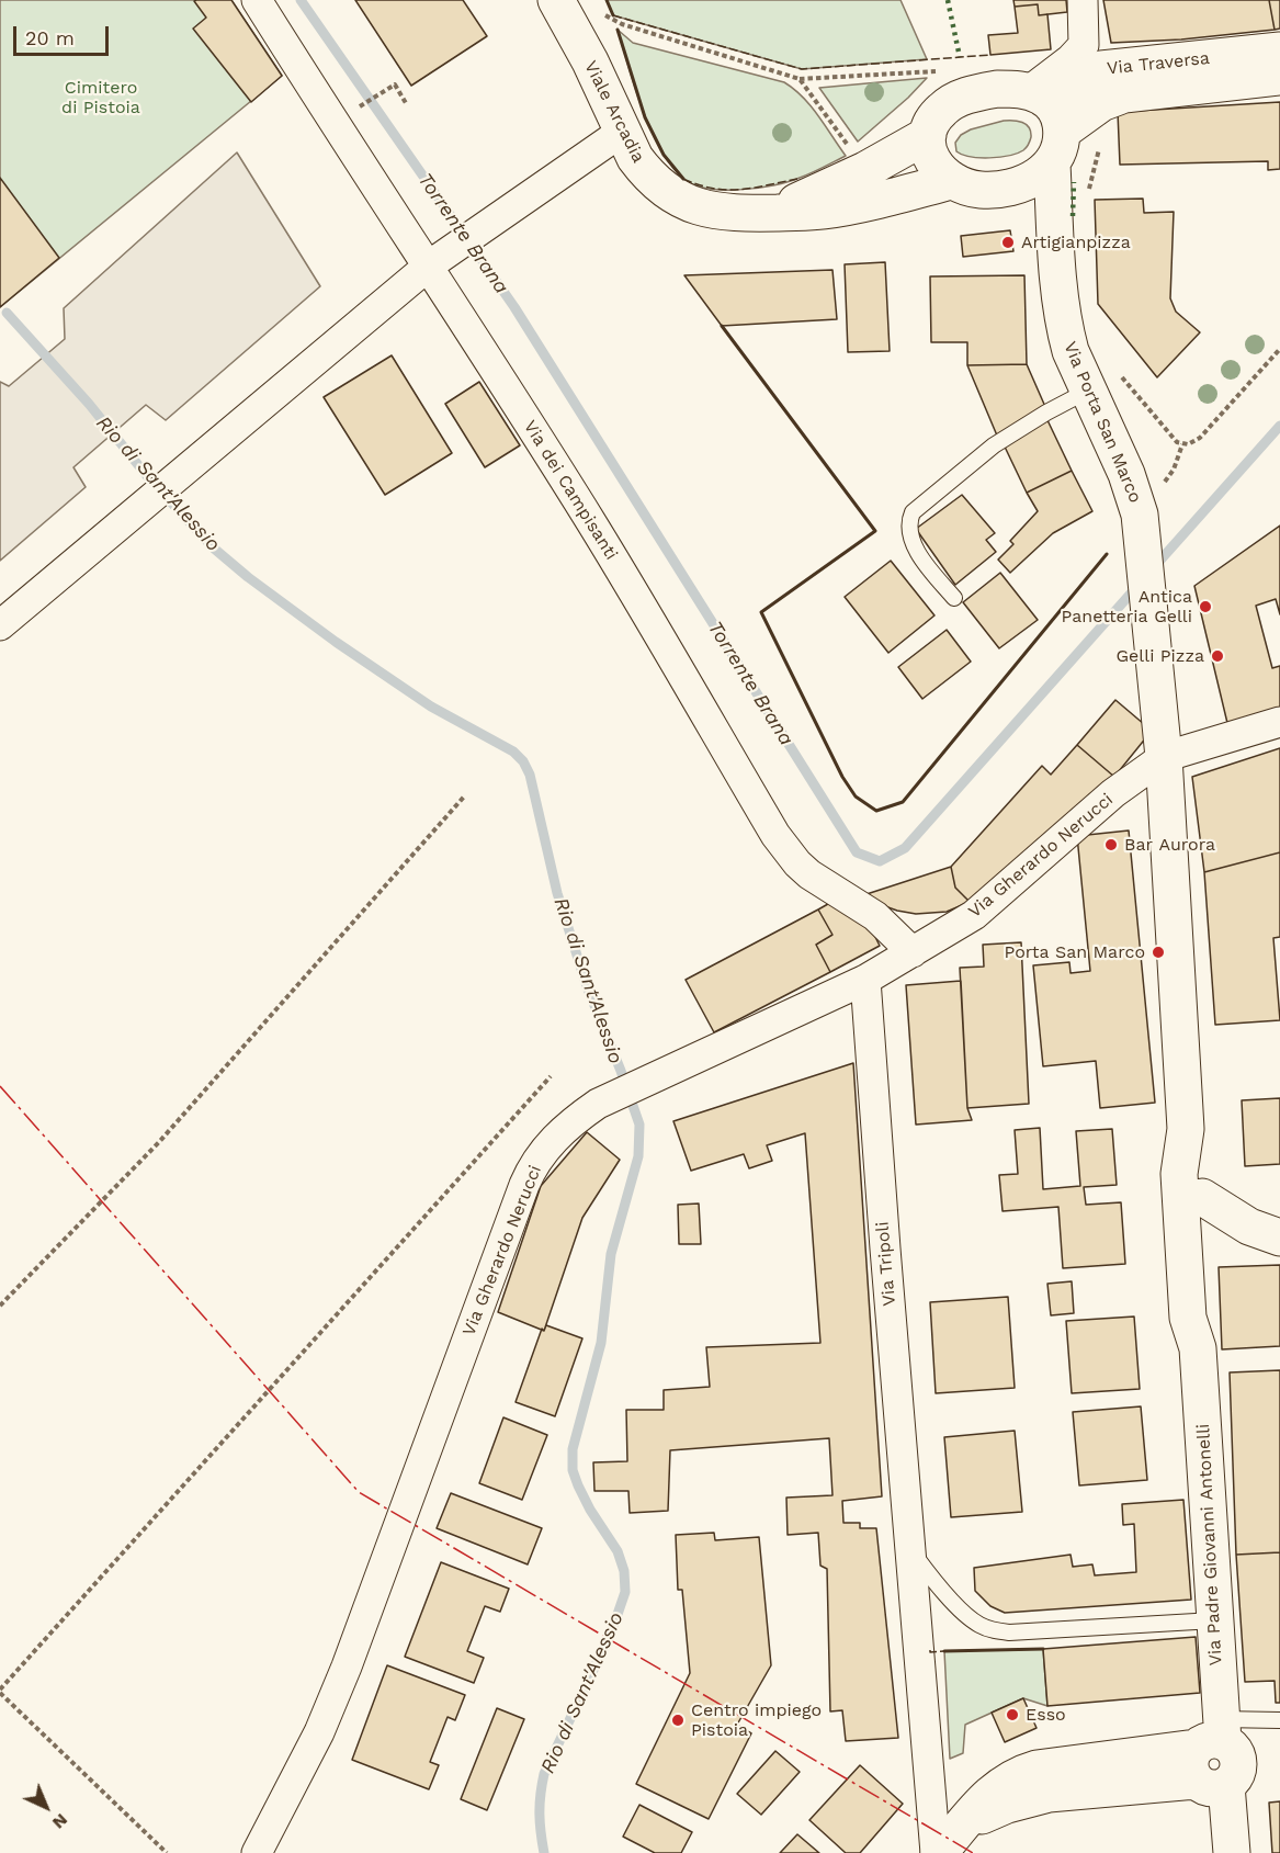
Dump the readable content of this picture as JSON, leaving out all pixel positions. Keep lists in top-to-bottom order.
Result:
{
  "streets": {
    "street": [
      "Via Traversa",
      "Viale Arcadia",
      "Via Porta San Marco",
      "Via dei Campisanti",
      "Via Gherardo Nerucci",
      "Via Tripoli",
      "Via Padre Giovanni Antonelli"
    ]
  },
  "crossings": [
    ["Via Traversa", "Viale Arcadia"],
    ["Via Traversa", "Via Porta San Marco"],
    ["Viale Arcadia", "Via Porta San Marco"],
    ["Via Porta San Marco", "Via Gherardo Nerucci"],
    ["Via dei Campisanti", "Via Gherardo Nerucci"],
    ["Via Gherardo Nerucci", "Via Tripoli"]
  ],
  "water": ["Torrente Brana", "Rio di Sant'Alessio"],
  "parks": ["Cimitero di Pistoia"],
  "places": [
    "Artigianpizza",
    "Antica Panetteria Gelli",
    "Gelli Pizza",
    "Bar Aurora",
    "Porta San Marco",
    "Esso",
    "Centro impiego Pistoia"
  ],
  "scale_bar": "20 m",
  "north": "bottom right"
}
